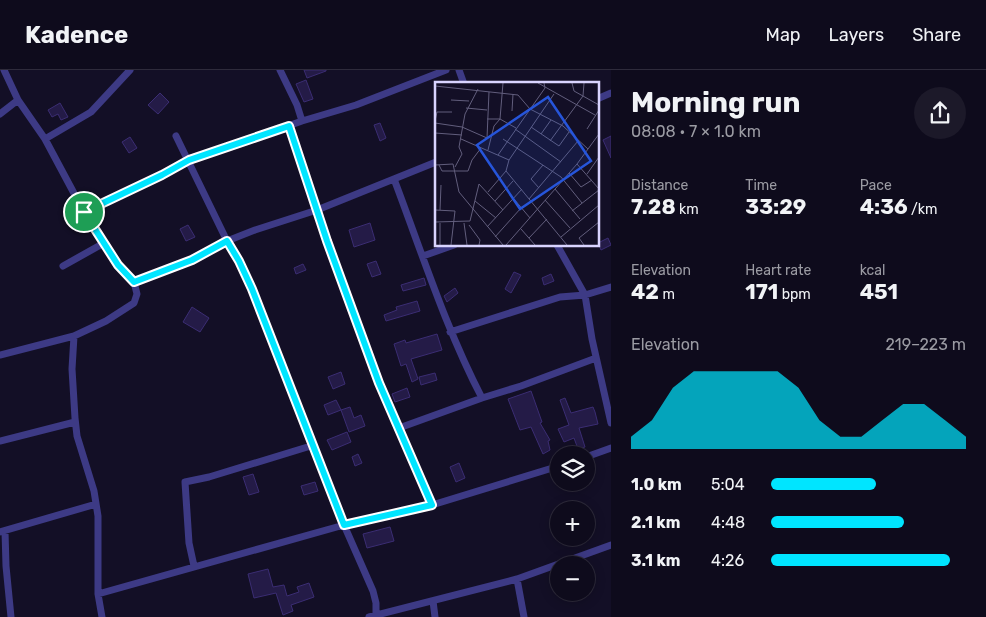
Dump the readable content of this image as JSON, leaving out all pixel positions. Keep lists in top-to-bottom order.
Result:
{
  "page": {
    "header": "Kadence",
    "nav": ["Map", "Layers", "Share"],
    "heading": ["Morning run", "08:08 · 7 × 1.0 km"],
    "stats": [
      ["Distance", "7.28 km"],
      ["Time", "33:29"],
      ["Pace", "4:36 /km"],
      ["Elevation", "42 m"],
      ["Heart rate", "171 bpm"],
      ["kcal", "451"]
    ],
    "chart": ["Elevation", "219–223 m"],
    "map_buttons": ["+", "−"],
    "list": [
      {
        "name": "1.0 km",
        "note": "5:04"
      },
      {
        "name": "2.1 km",
        "note": "4:48"
      },
      {
        "name": "3.1 km",
        "note": "4:26"
      }
    ]
  }
}
